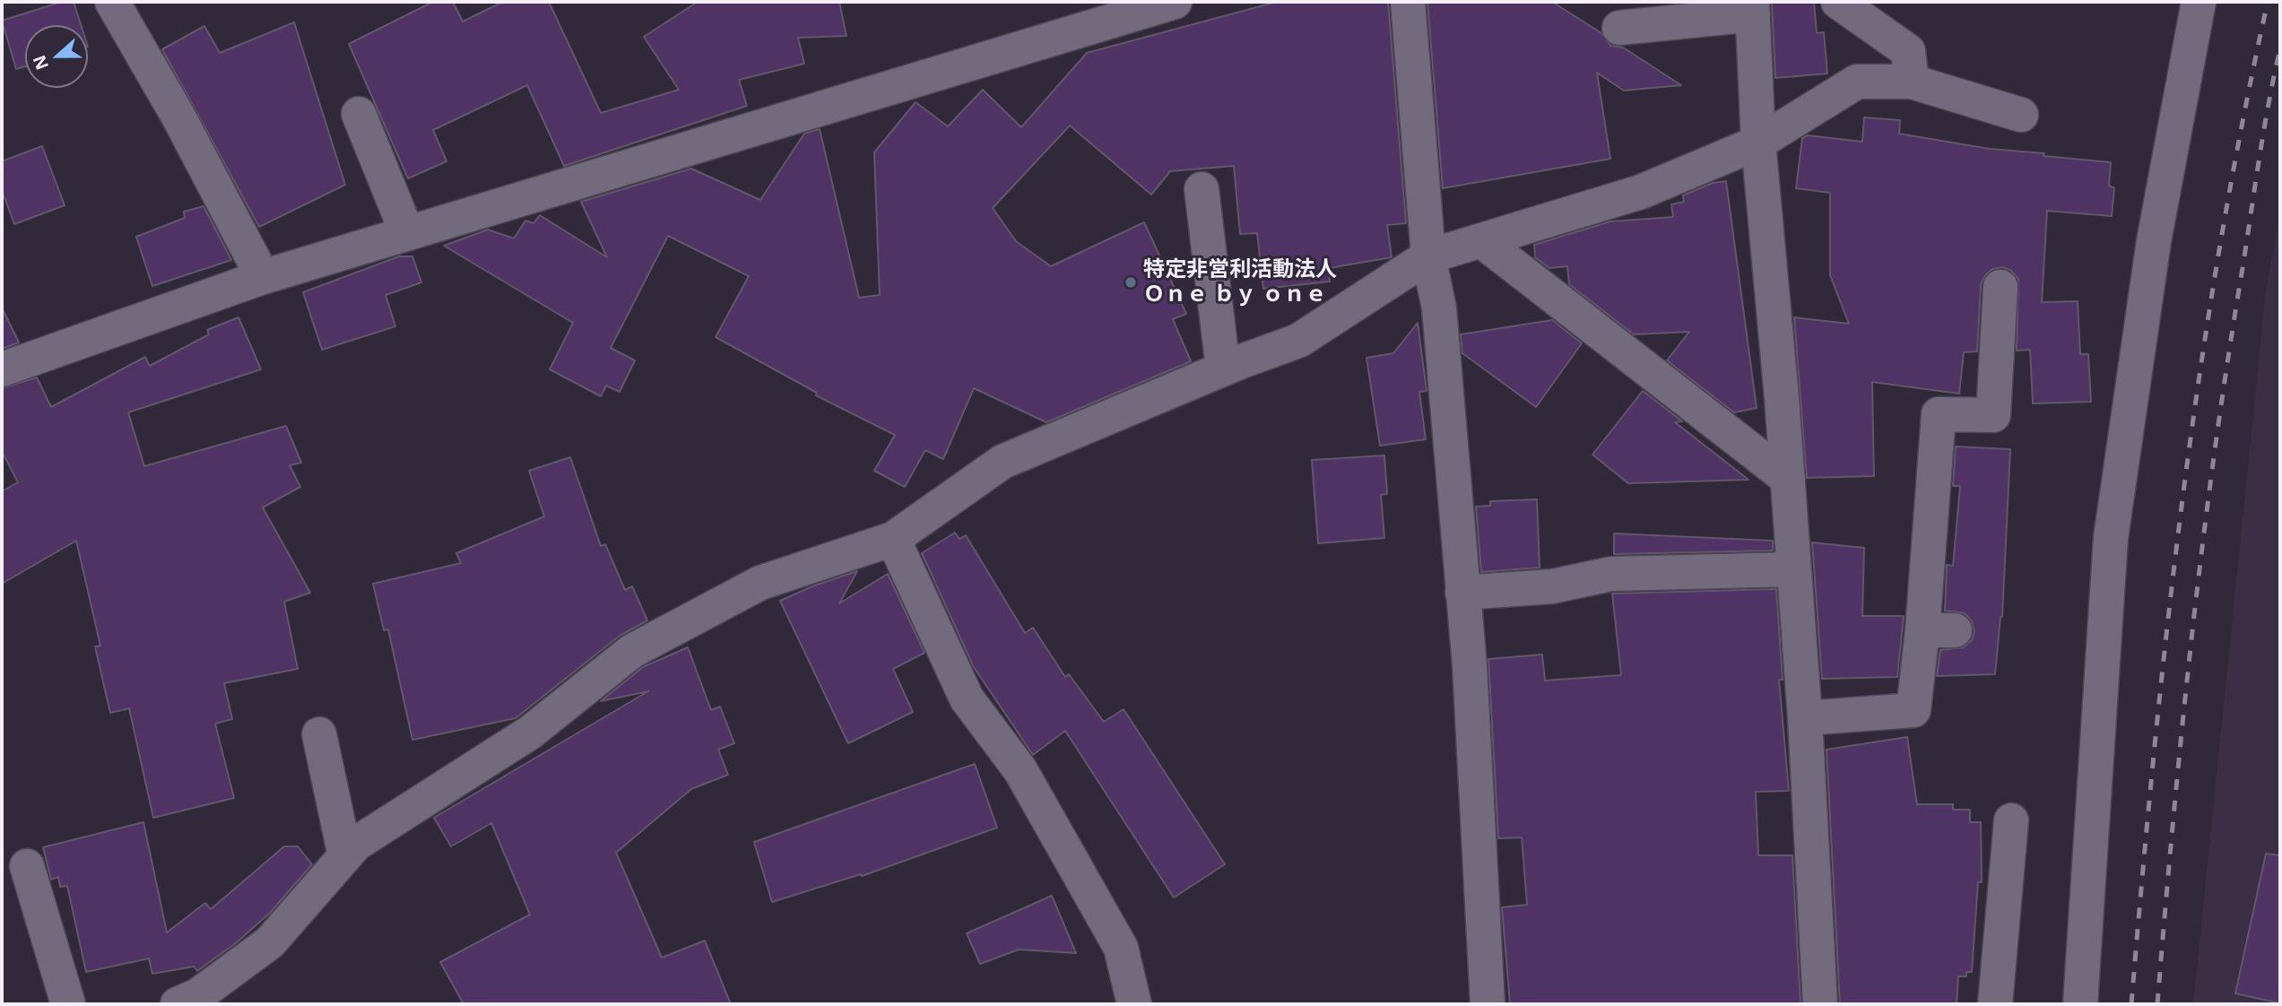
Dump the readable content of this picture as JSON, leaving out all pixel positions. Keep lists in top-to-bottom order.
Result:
{
  "places": ["特定非営利活動法人 Ｏｎｅ ｂｙ ｏｎｅ"],
  "north": "left"
}
